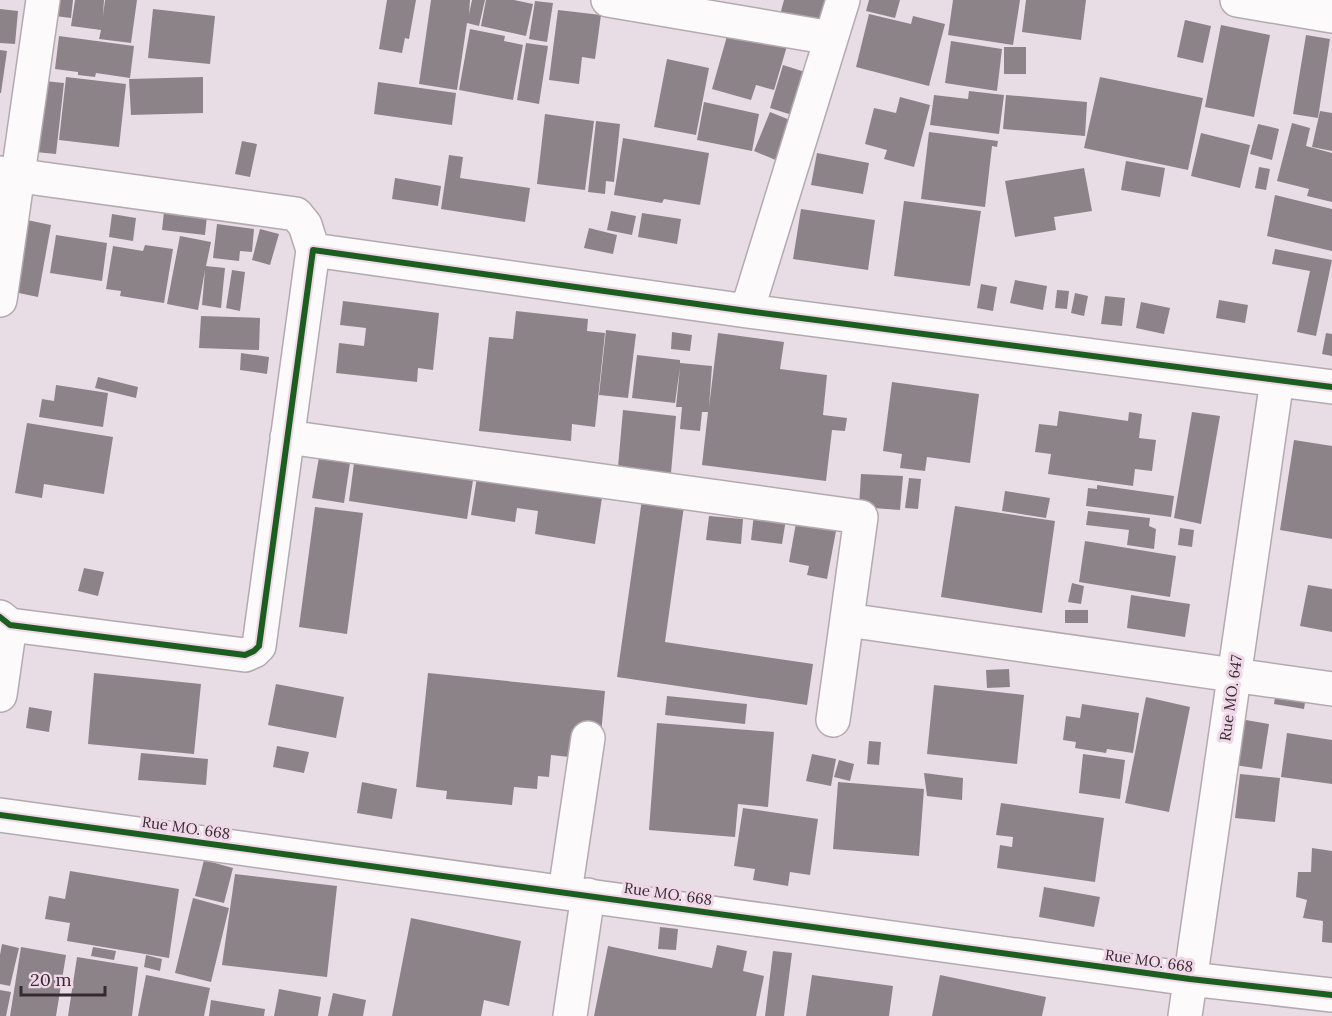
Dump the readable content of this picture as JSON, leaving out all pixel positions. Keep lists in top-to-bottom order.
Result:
{
  "streets": {
    "street": ["Rue MO. 647", "Rue MO. 668"]
  },
  "crossings": [
    ["Rue MO. 647", "Rue MO. 668"]
  ],
  "scale_bar": "20 m"
}
